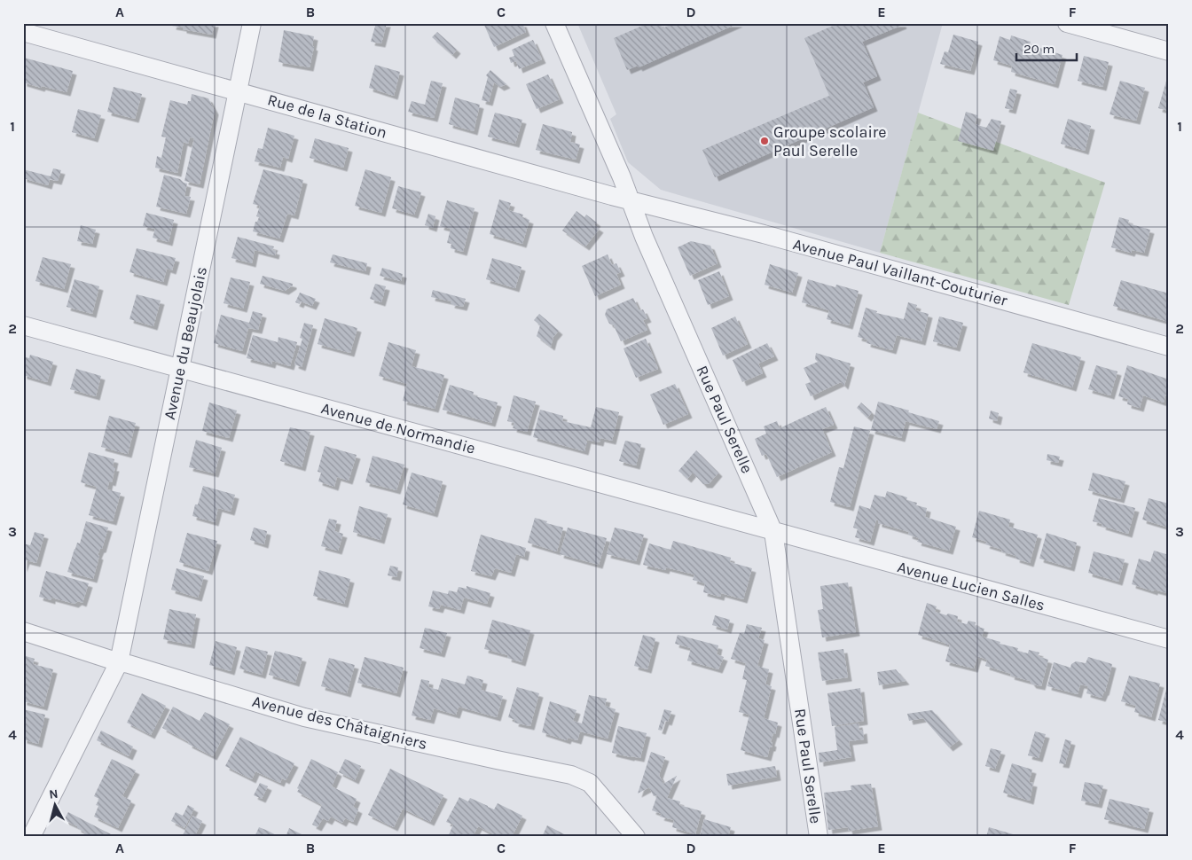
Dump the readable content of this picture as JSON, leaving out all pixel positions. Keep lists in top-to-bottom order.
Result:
{
  "streets": {
    "street": [
      "Rue de la Station",
      "Avenue Paul Vaillant-Couturier",
      "Avenue du Beaujolais",
      "Rue Paul Serelle",
      "Avenue de Normandie",
      "Avenue Lucien Salles",
      "Avenue des Châtaigniers"
    ]
  },
  "crossings": [
    ["Rue de la Station", "Avenue Paul Vaillant-Couturier"],
    ["Rue de la Station", "Avenue du Beaujolais"],
    ["Rue de la Station", "Rue Paul Serelle"],
    ["Avenue Paul Vaillant-Couturier", "Rue Paul Serelle"],
    ["Avenue du Beaujolais", "Avenue de Normandie"],
    ["Avenue du Beaujolais", "Avenue des Châtaigniers"],
    ["Rue Paul Serelle", "Avenue de Normandie"],
    ["Rue Paul Serelle", "Avenue Lucien Salles"],
    ["Avenue de Normandie", "Avenue Lucien Salles"]
  ],
  "places": ["Groupe scolaire Paul Serelle"],
  "scale_bar": "20 m",
  "north": "top",
  "grid": {
    "columns": [
      "A",
      "B",
      "C",
      "D",
      "E",
      "F"
    ],
    "rows": [
      "1",
      "2",
      "3",
      "4"
    ]
  }
}
